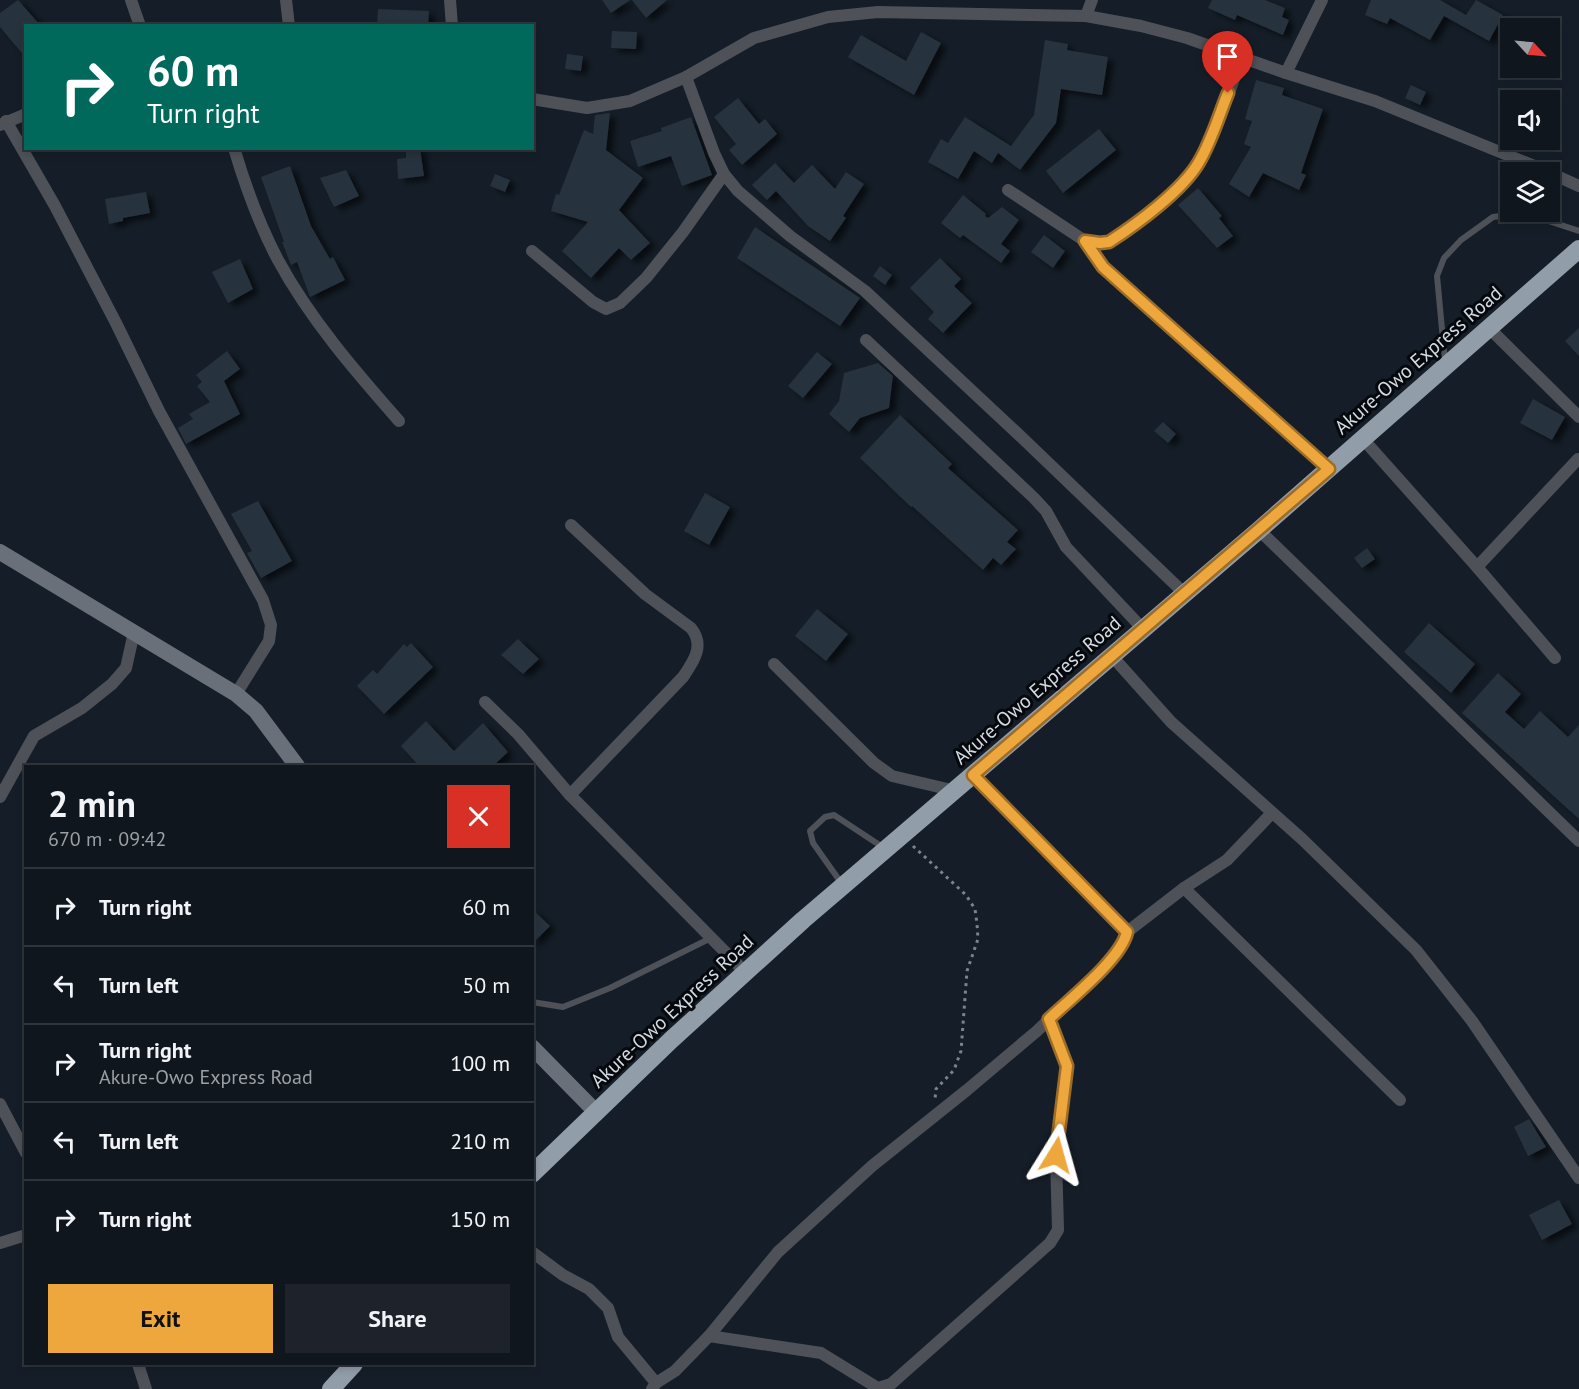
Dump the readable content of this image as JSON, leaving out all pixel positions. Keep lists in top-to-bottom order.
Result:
{
  "streets": {
    "highway": ["Akure-Owo Express Road"]
  },
  "north": "bottom right",
  "page": {
    "turn": ["60 m", "Turn right"],
    "heading": ["2 min", "670 m · 09:42"],
    "list": [
      {
        "name": "Turn right",
        "value": "60 m"
      },
      {
        "name": "Turn left",
        "value": "50 m"
      },
      {
        "name": "Turn right",
        "note": "Akure-Owo Express Road",
        "value": "100 m"
      },
      {
        "name": "Turn left",
        "value": "210 m"
      },
      {
        "name": "Turn right",
        "value": "150 m"
      }
    ],
    "buttons": ["Exit", "Share"]
  }
}
